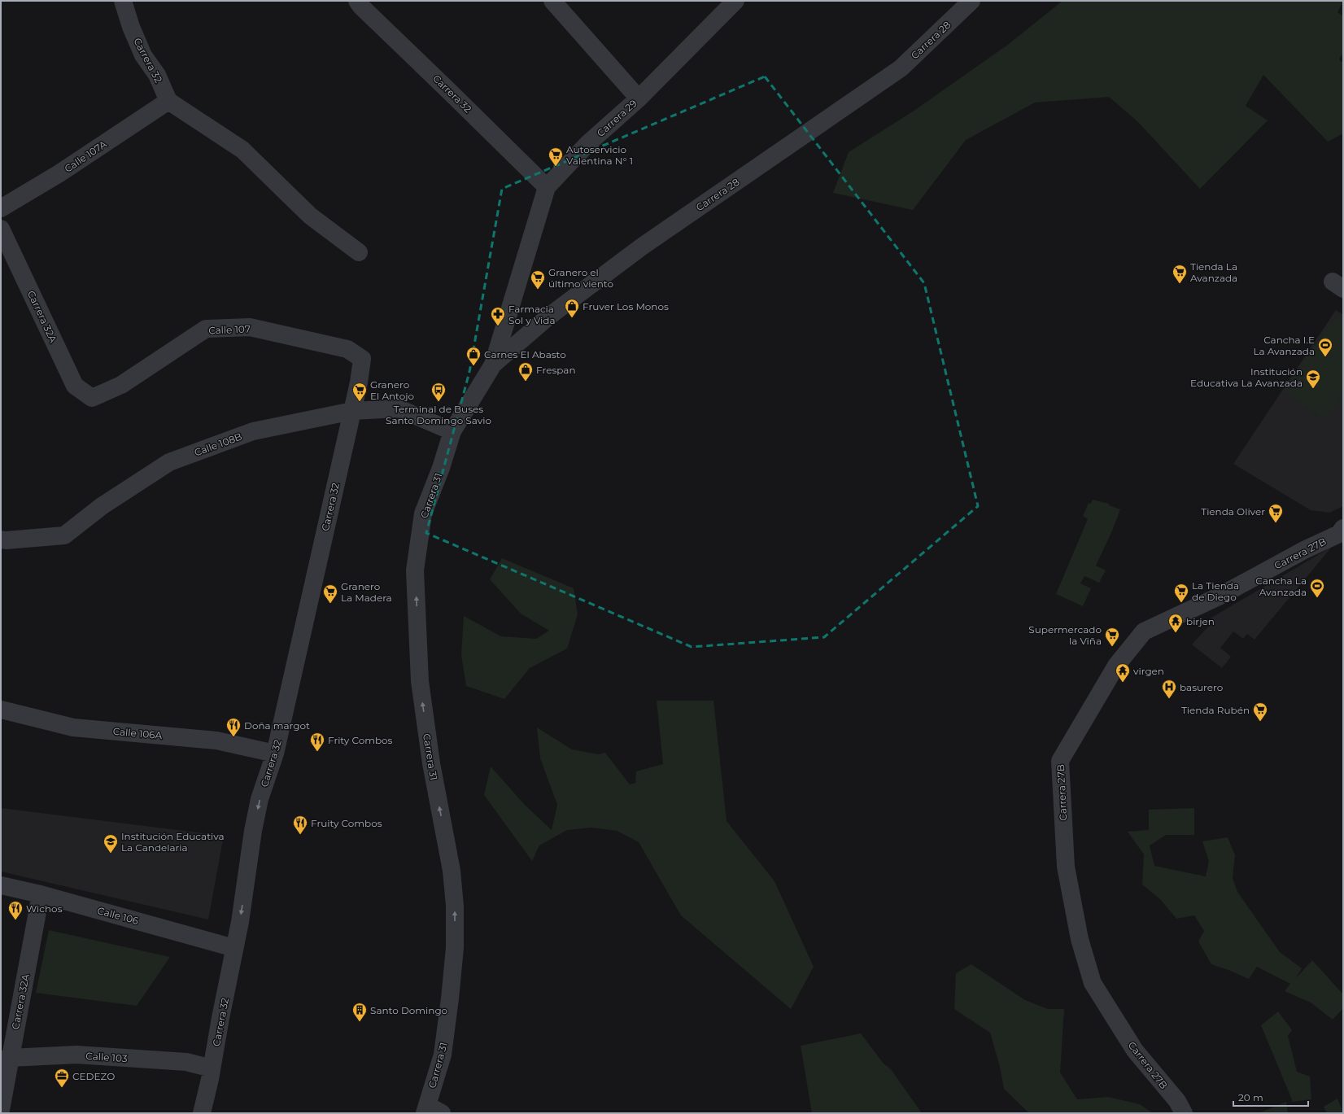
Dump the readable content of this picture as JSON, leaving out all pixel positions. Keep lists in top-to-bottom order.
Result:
{
  "streets": {
    "street": [
      "Carrera 28",
      "Carrera 32",
      "Carrera 29",
      "Calle 107A",
      "Carrera 32A",
      "Calle 107",
      "Calle 108B",
      "Carrera 31",
      "Carrera 27B",
      "Calle 106A",
      "Calle 106",
      "Calle 103"
    ]
  },
  "crossings": [
    ["Carrera 28", "Carrera 29"],
    ["Carrera 28", "Carrera 31"],
    ["Carrera 32", "Carrera 29"],
    ["Carrera 32", "Calle 107A"],
    ["Carrera 32", "Calle 107"],
    ["Carrera 32", "Calle 108B"],
    ["Carrera 32", "Calle 106A"],
    ["Carrera 32", "Calle 106"],
    ["Carrera 32", "Calle 103"],
    ["Carrera 32A", "Calle 107"],
    ["Carrera 32A", "Calle 106"],
    ["Carrera 32A", "Calle 103"],
    ["Calle 108B", "Carrera 31"]
  ],
  "one_way": ["Carrera 31"],
  "places": {
    "supermarket": [
      "Autoservicio Valentina N° 1",
      "Tienda La Avanzada",
      "Granero el último viento",
      "Granero El Antojo",
      "Tienda Oliver",
      "La Tienda de Diego",
      "Granero La Madera",
      "Supermercado la Viña",
      "Tienda Rubén"
    ],
    "shop": ["Fruver Los Monos", "Carnes El Abasto", "Frespan"],
    "pharmacy": ["Farmacia Sol y Vida"],
    "sports": ["Cancha I.E La Avanzada", "Cancha La Avanzada"],
    "school or university": ["Institución Educativa La Avanzada", "Institución Educativa La Candelaria"],
    "bus stop": ["Terminal de Buses Santo Domingo Savio"],
    "temple": ["birjen", "virgen"],
    "hospital": ["basurero"],
    "restaurant": [
      "Doña margot",
      "Frity Combos",
      "Fruity Combos",
      "Wichos"
    ],
    "building": ["Santo Domingo"],
    "office": ["CEDEZO"]
  },
  "scale_bar": "20 m"
}
